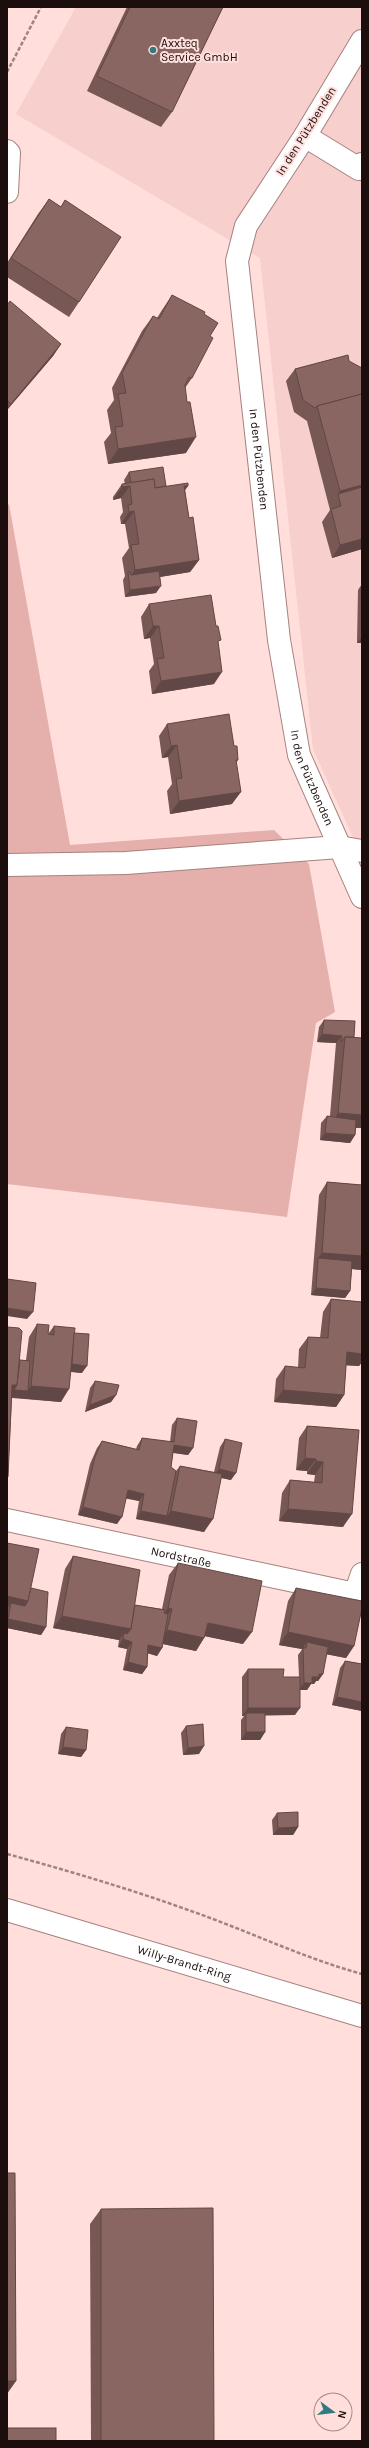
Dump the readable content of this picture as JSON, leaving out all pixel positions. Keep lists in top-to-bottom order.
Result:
{
  "streets": {
    "street": ["In den Pützbenden", "Nordstraße", "Willy-Brandt-Ring"]
  },
  "places": ["Axxteq Service GmbH"],
  "north": "right"
}
